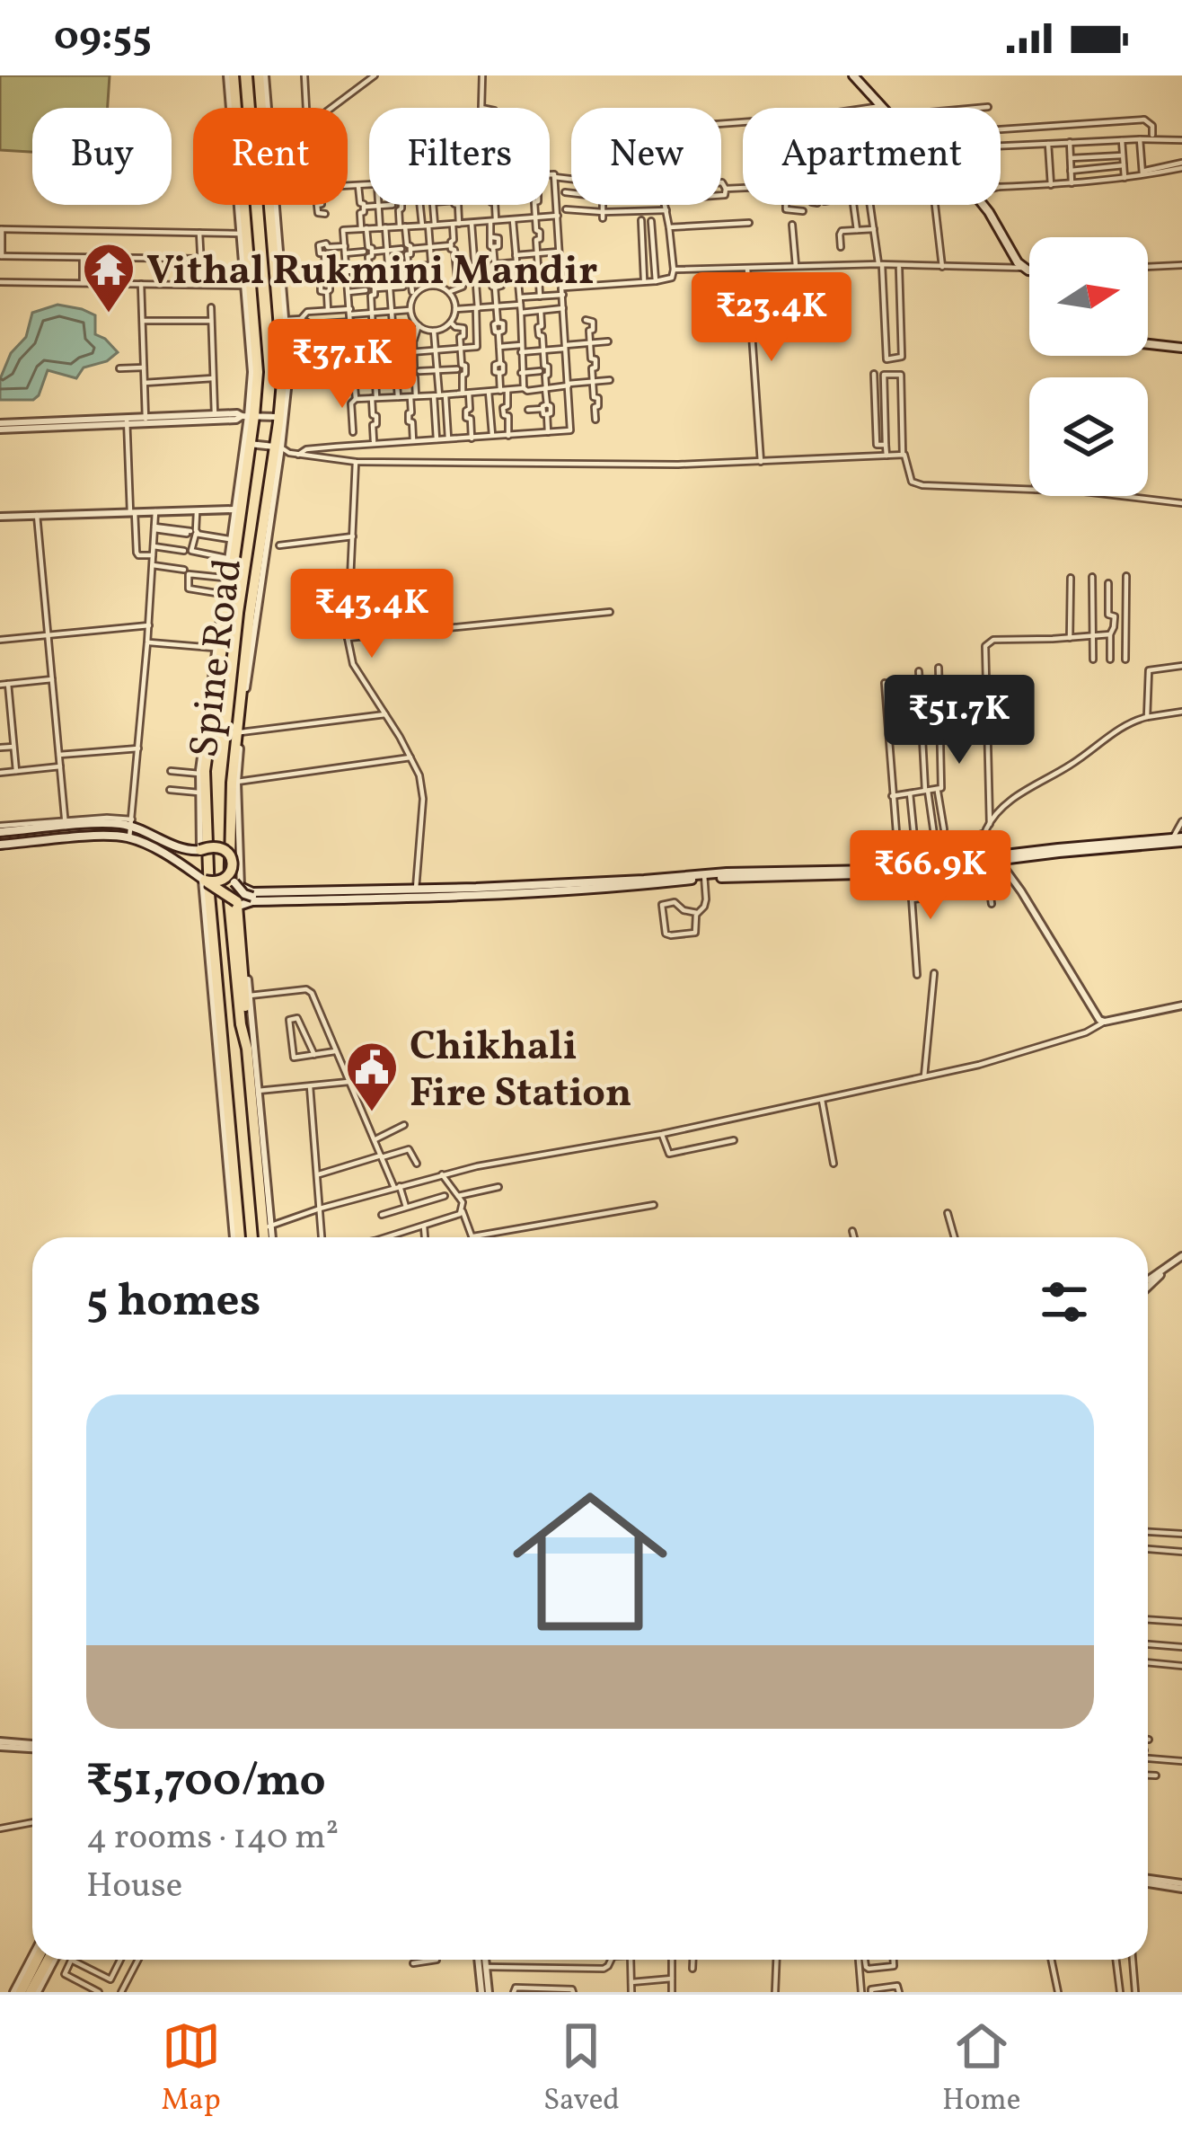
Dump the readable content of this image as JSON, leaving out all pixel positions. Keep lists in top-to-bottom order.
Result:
{
  "streets": {
    "main road": ["Spine Road"]
  },
  "places": {
    "temple": ["Vithal Rukmini Mandir"],
    "public building": ["Chikhali Fire Station"]
  },
  "north": "right",
  "page": {
    "status": "09:55",
    "chip": [
      "Buy",
      "Rent",
      "Filters",
      "New",
      "Apartment"
    ],
    "price": [
      "₹23.4K",
      "₹37.1K",
      "₹43.4K",
      "₹51.7K",
      "₹66.9K"
    ],
    "heading": "5 homes",
    "list": [
      {
        "name": "₹51,700/mo",
        "note": "4 rooms · 140 m² · House"
      }
    ],
    "tabs": ["Map", "Saved", "Home"]
  }
}
